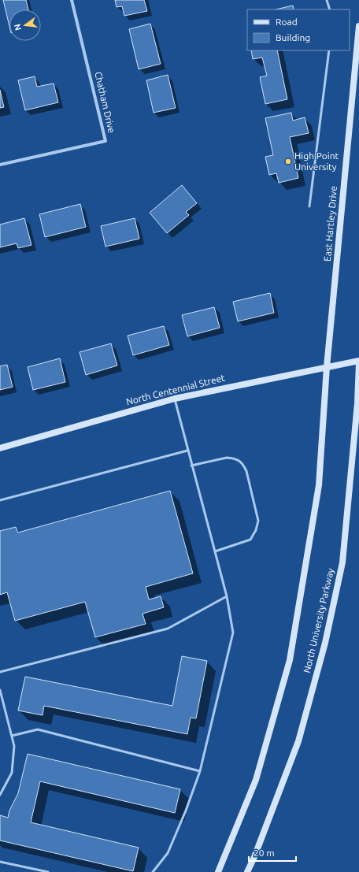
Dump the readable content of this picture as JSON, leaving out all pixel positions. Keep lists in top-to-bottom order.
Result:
{
  "streets": {
    "main road": ["East Hartley Drive", "North Centennial Street", "North University Parkway"],
    "street": ["Chatham Drive"]
  },
  "crossings": [
    ["East Hartley Drive", "North Centennial Street"],
    ["East Hartley Drive", "North University Parkway"],
    ["North Centennial Street", "North University Parkway"]
  ],
  "places": ["High Point University"],
  "legend": ["Road", "Building"],
  "scale_bar": "20 m",
  "north": "left"
}
